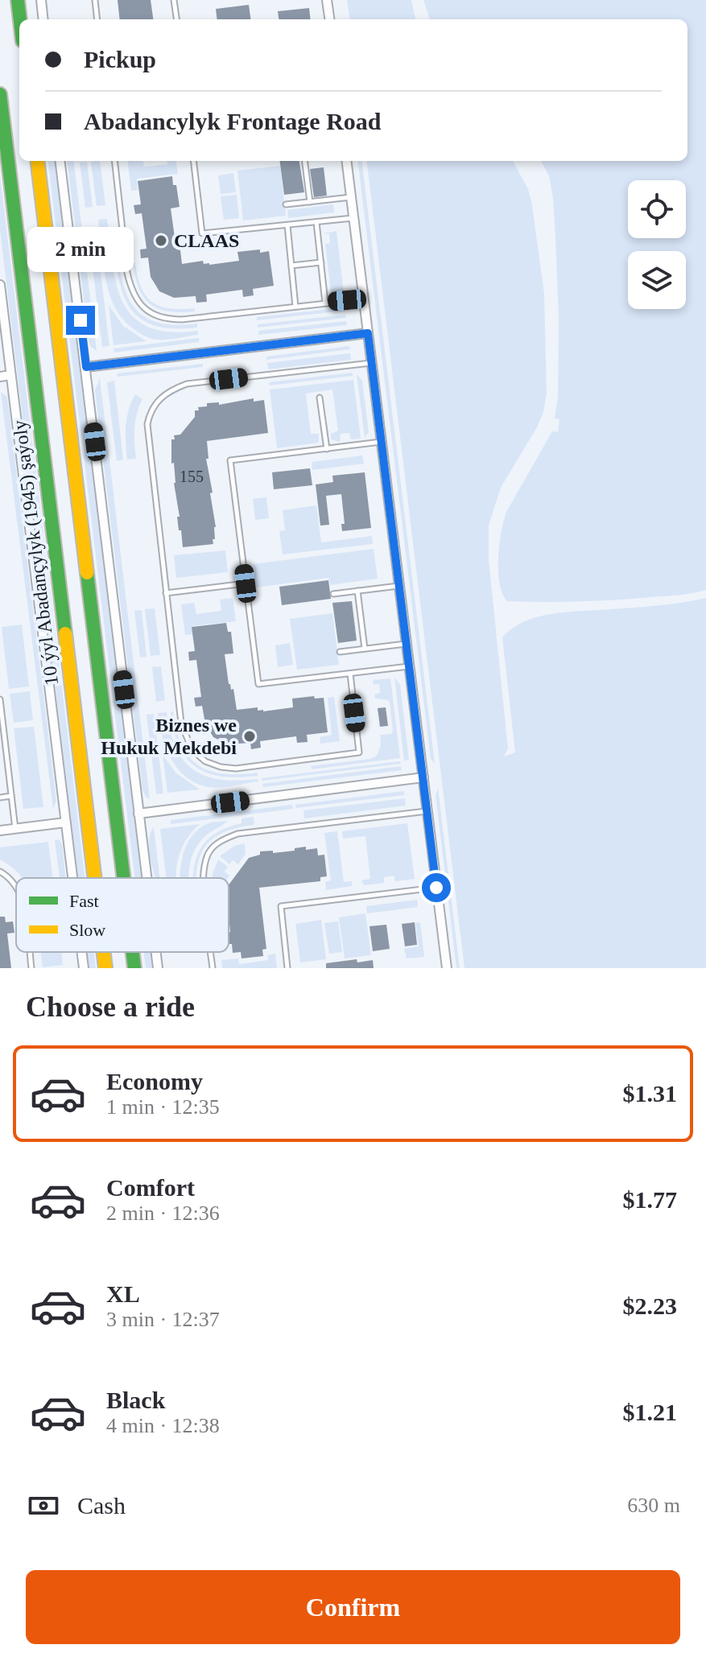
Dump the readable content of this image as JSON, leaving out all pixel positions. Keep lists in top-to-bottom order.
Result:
{
  "streets": {
    "main road": ["10 ýyl Abadançylyk (1945) şaýoly"]
  },
  "places": ["CLAAS", "Biznes we Hukuk Mekdebi"],
  "house_numbers": ["155"],
  "legend": ["Fast", "Slow"],
  "page": {
    "banner": ["Pickup", "Abadancylyk Frontage Road"],
    "bubble": "2 min",
    "heading": "Choose a ride",
    "list": [
      {
        "name": "Economy",
        "note": "1 min · 12:35",
        "value": "$1.31"
      },
      {
        "name": "Comfort",
        "note": "2 min · 12:36",
        "value": "$1.77"
      },
      {
        "name": "XL",
        "note": "3 min · 12:37",
        "value": "$2.23"
      },
      {
        "name": "Black",
        "note": "4 min · 12:38",
        "value": "$1.21"
      }
    ],
    "pay": ["Cash", "630 m"],
    "buttons": "Confirm"
  }
}
